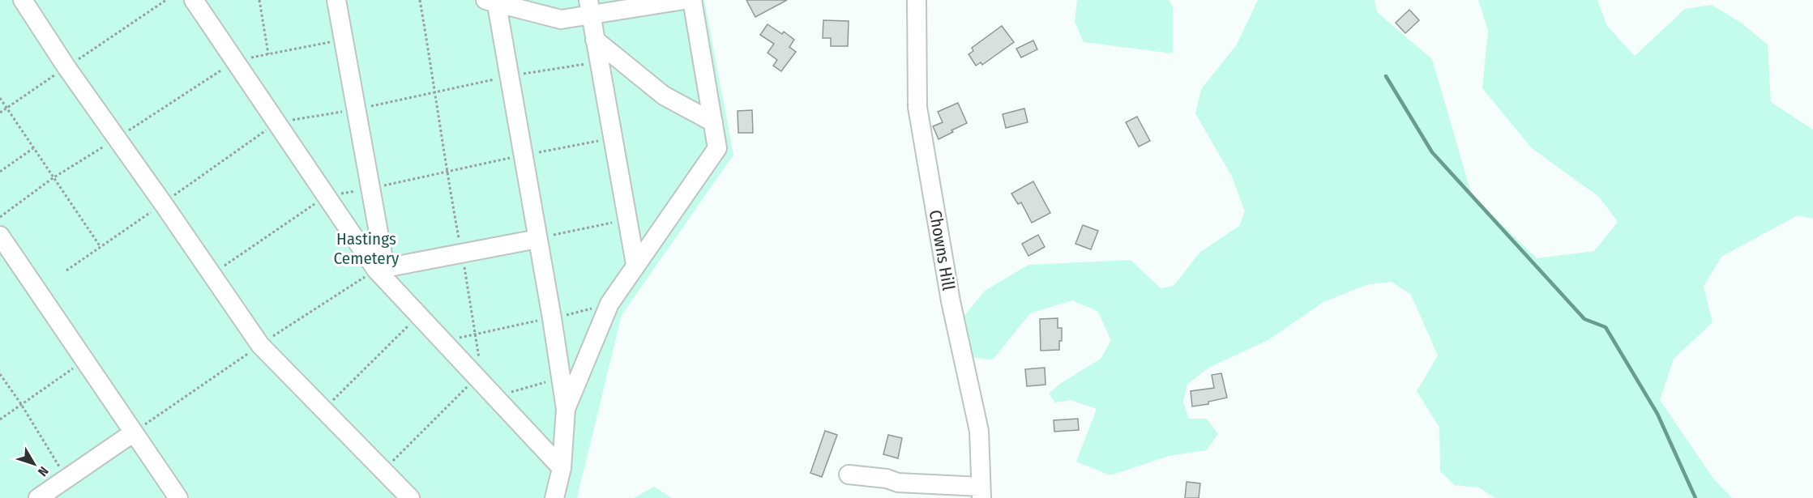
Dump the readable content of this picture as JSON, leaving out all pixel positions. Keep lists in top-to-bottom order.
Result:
{
  "streets": {
    "street": ["Chowns Hill"]
  },
  "parks": ["Hastings Cemetery"],
  "north": "bottom right"
}
